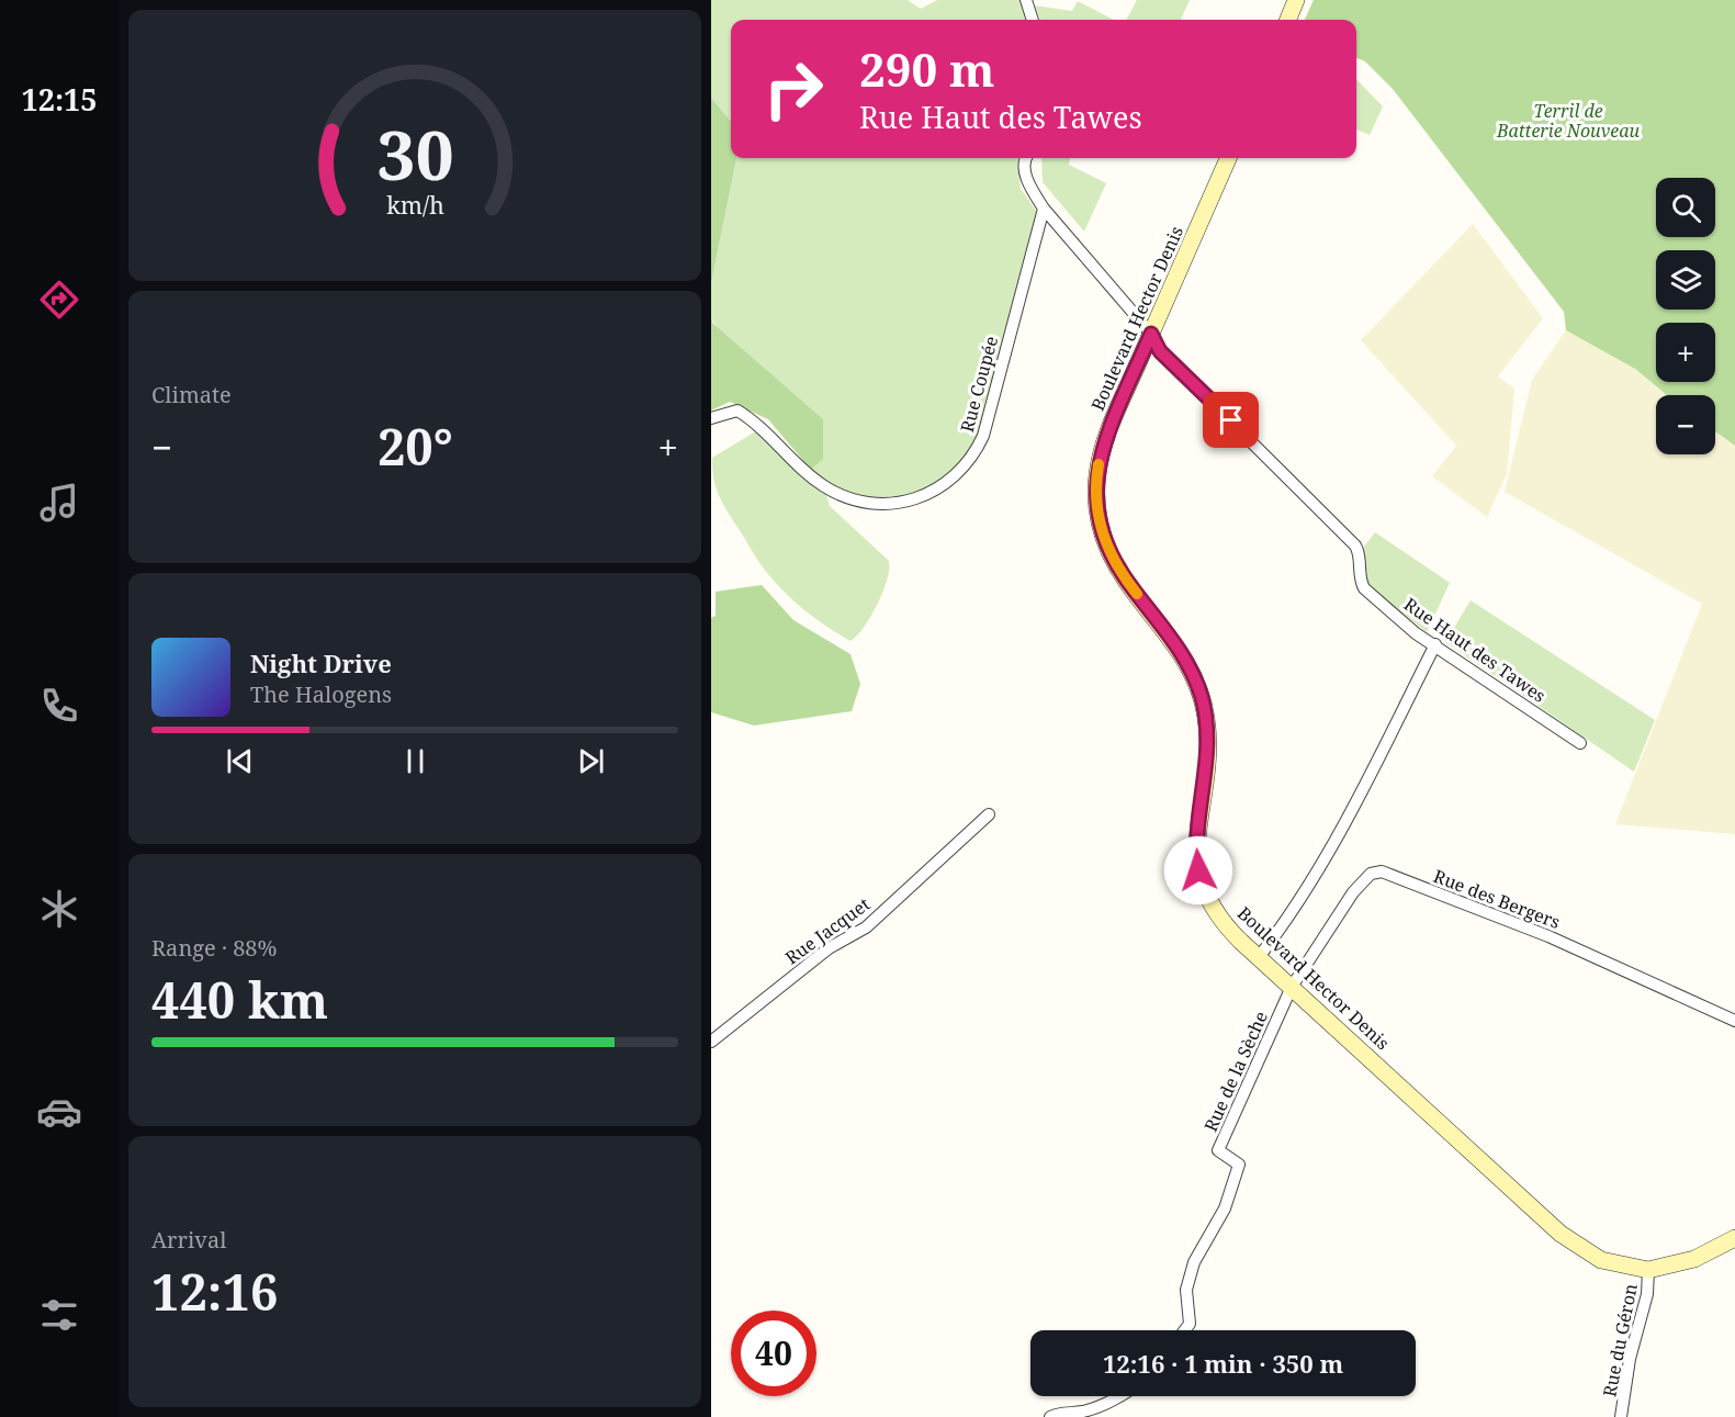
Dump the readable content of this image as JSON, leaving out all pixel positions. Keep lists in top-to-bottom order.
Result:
{
  "streets": {
    "street": [
      "Boulevard Hector Denis",
      "Rue Coupée",
      "Rue Haut des Tawes",
      "Rue des Bergers",
      "Rue Jacquet",
      "Rue de la Sèche",
      "Rue du Géron"
    ]
  },
  "crossings": [
    ["Boulevard Hector Denis", "Rue Haut des Tawes"],
    ["Boulevard Hector Denis", "Rue des Bergers"],
    ["Boulevard Hector Denis", "Rue de la Sèche"],
    ["Boulevard Hector Denis", "Rue du Géron"],
    ["Rue Coupée", "Rue Haut des Tawes"],
    ["Rue des Bergers", "Rue de la Sèche"]
  ],
  "parks": ["Terril de Batterie Nouveau"],
  "page": {
    "tabs": "12:15",
    "turn": ["290 m", "Rue Haut des Tawes"],
    "map_buttons": ["+", "−"],
    "tile": [
      "Climate",
      ["Range · 88%", "440 km"],
      ["Arrival", "12:16"]
    ],
    "heat": ["−", "20°", "+"],
    "song": ["Night Drive", "The Halogens"],
    "limit": "40",
    "trip": "12:16 · 1 min · 350 m",
    "gauge": ["30", "km/h"]
  }
}
